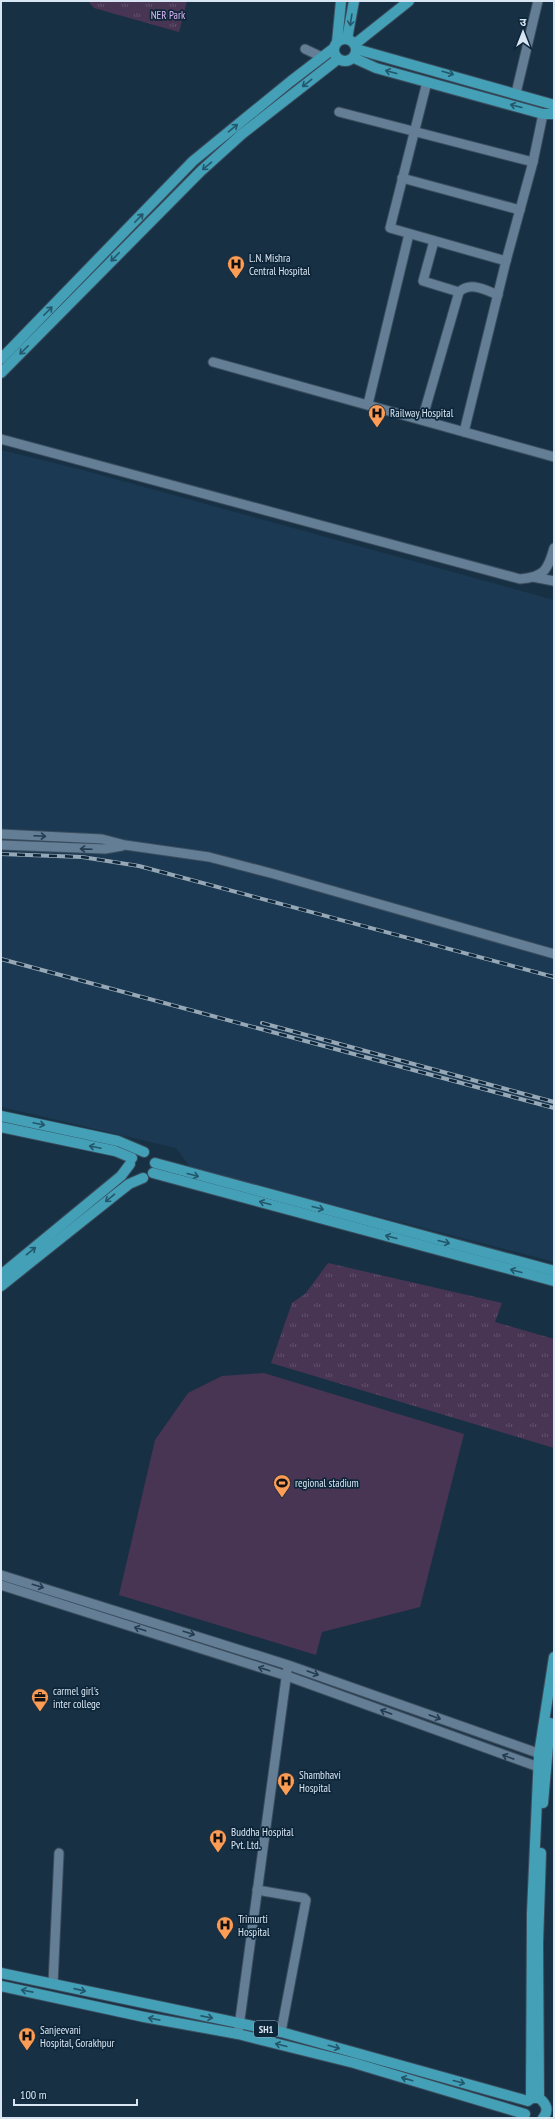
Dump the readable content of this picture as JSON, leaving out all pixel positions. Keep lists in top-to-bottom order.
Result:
{
  "streets": {
    "main road": ["SH1"]
  },
  "parks": ["NER Park"],
  "places": {
    "hospital": [
      "L.N. Mishra Central Hospital",
      "Railway Hospital",
      "Shambhavi Hospital",
      "Buddha Hospital Pvt. Ltd.",
      "Trimurti Hospital",
      "Sanjeevani Hospital, Gorakhpur"
    ],
    "sports": ["regional stadium"],
    "office": ["carmel girl's inter college"]
  },
  "scale_bar": "100 m",
  "north": "top"
}
